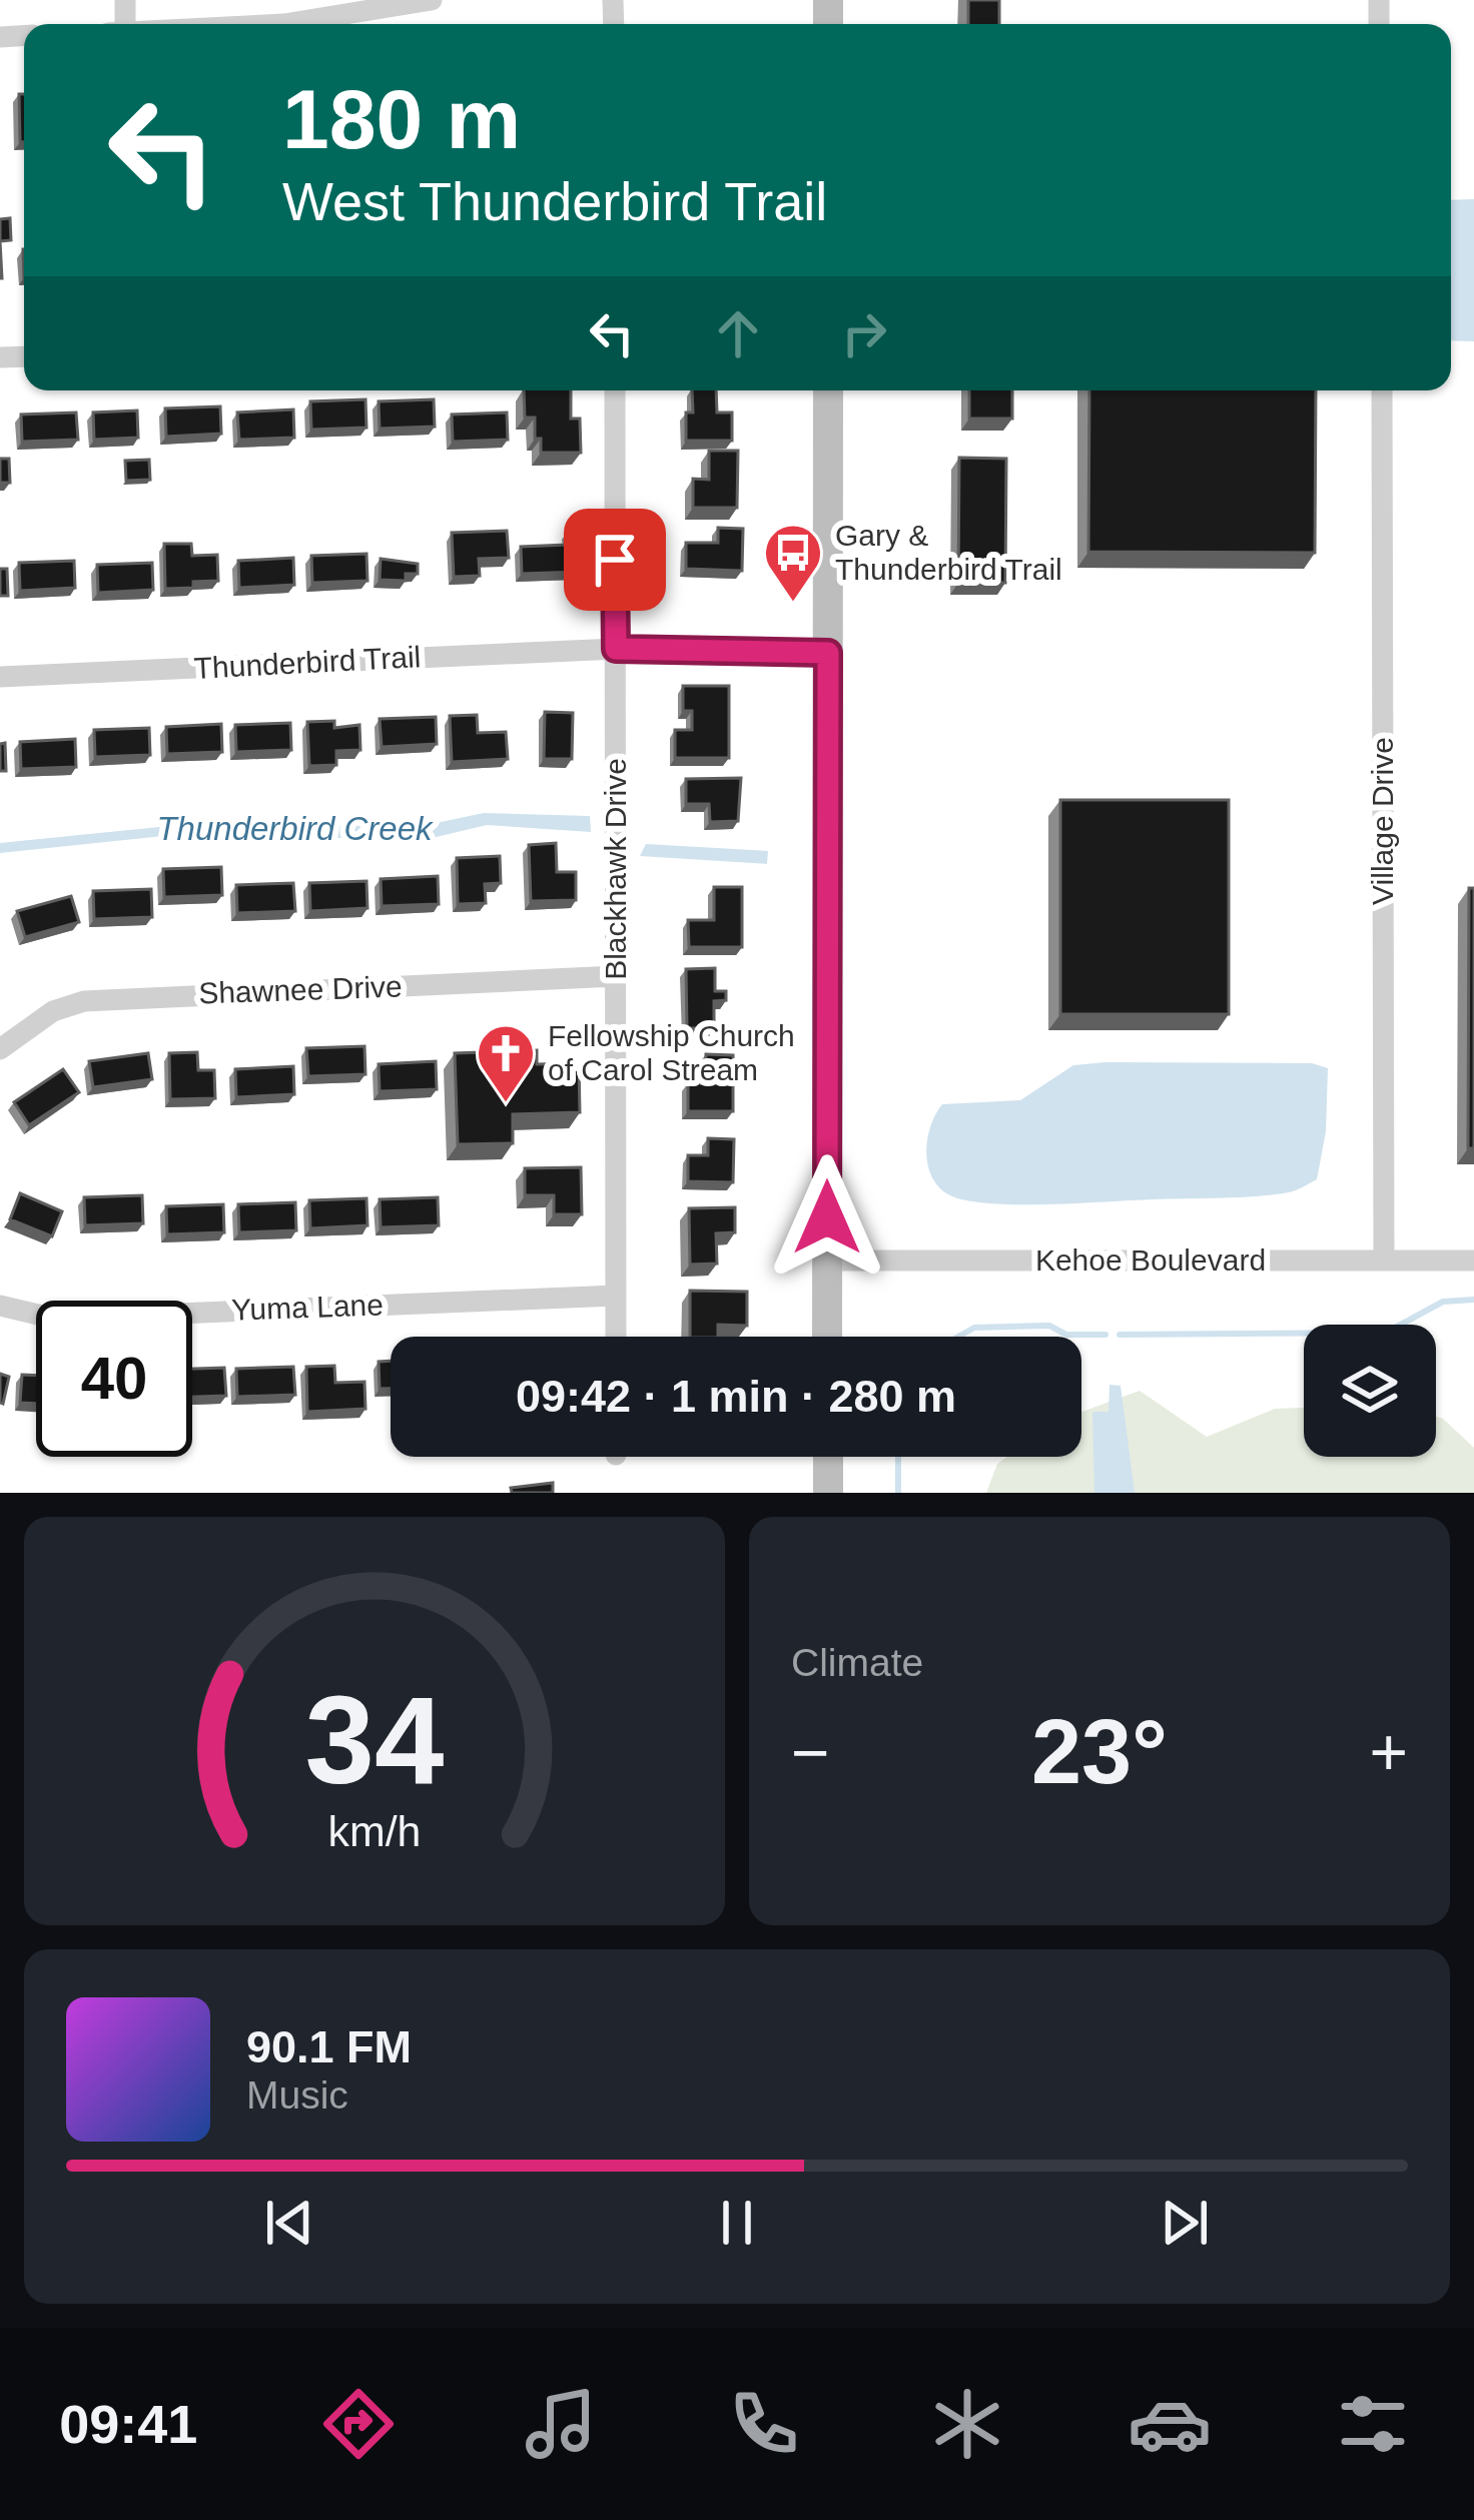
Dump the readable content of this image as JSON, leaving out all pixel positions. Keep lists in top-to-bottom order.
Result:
{
  "streets": {
    "street": [
      "Thunderbird Trail",
      "Village Drive",
      "Blackhawk Drive",
      "Shawnee Drive",
      "Kehoe Boulevard",
      "Yuma Lane"
    ]
  },
  "crossings": [
    ["Thunderbird Trail", "Blackhawk Drive"],
    ["Village Drive", "Kehoe Boulevard"],
    ["Blackhawk Drive", "Shawnee Drive"],
    ["Blackhawk Drive", "Yuma Lane"]
  ],
  "water": ["Thunderbird Creek"],
  "places": {
    "bus stop": ["Gary & Thunderbird Trail"],
    "church": ["Fellowship Church of Carol Stream"]
  },
  "page": {
    "turn": ["180 m", "West Thunderbird Trail"],
    "limit": "40",
    "trip": "09:42 · 1 min · 280 m",
    "tile": "Climate",
    "heat": ["−", "23°", "+"],
    "song": ["90.1 FM", "Music"],
    "tabs": "09:41",
    "gauge": ["34", "km/h"]
  }
}
